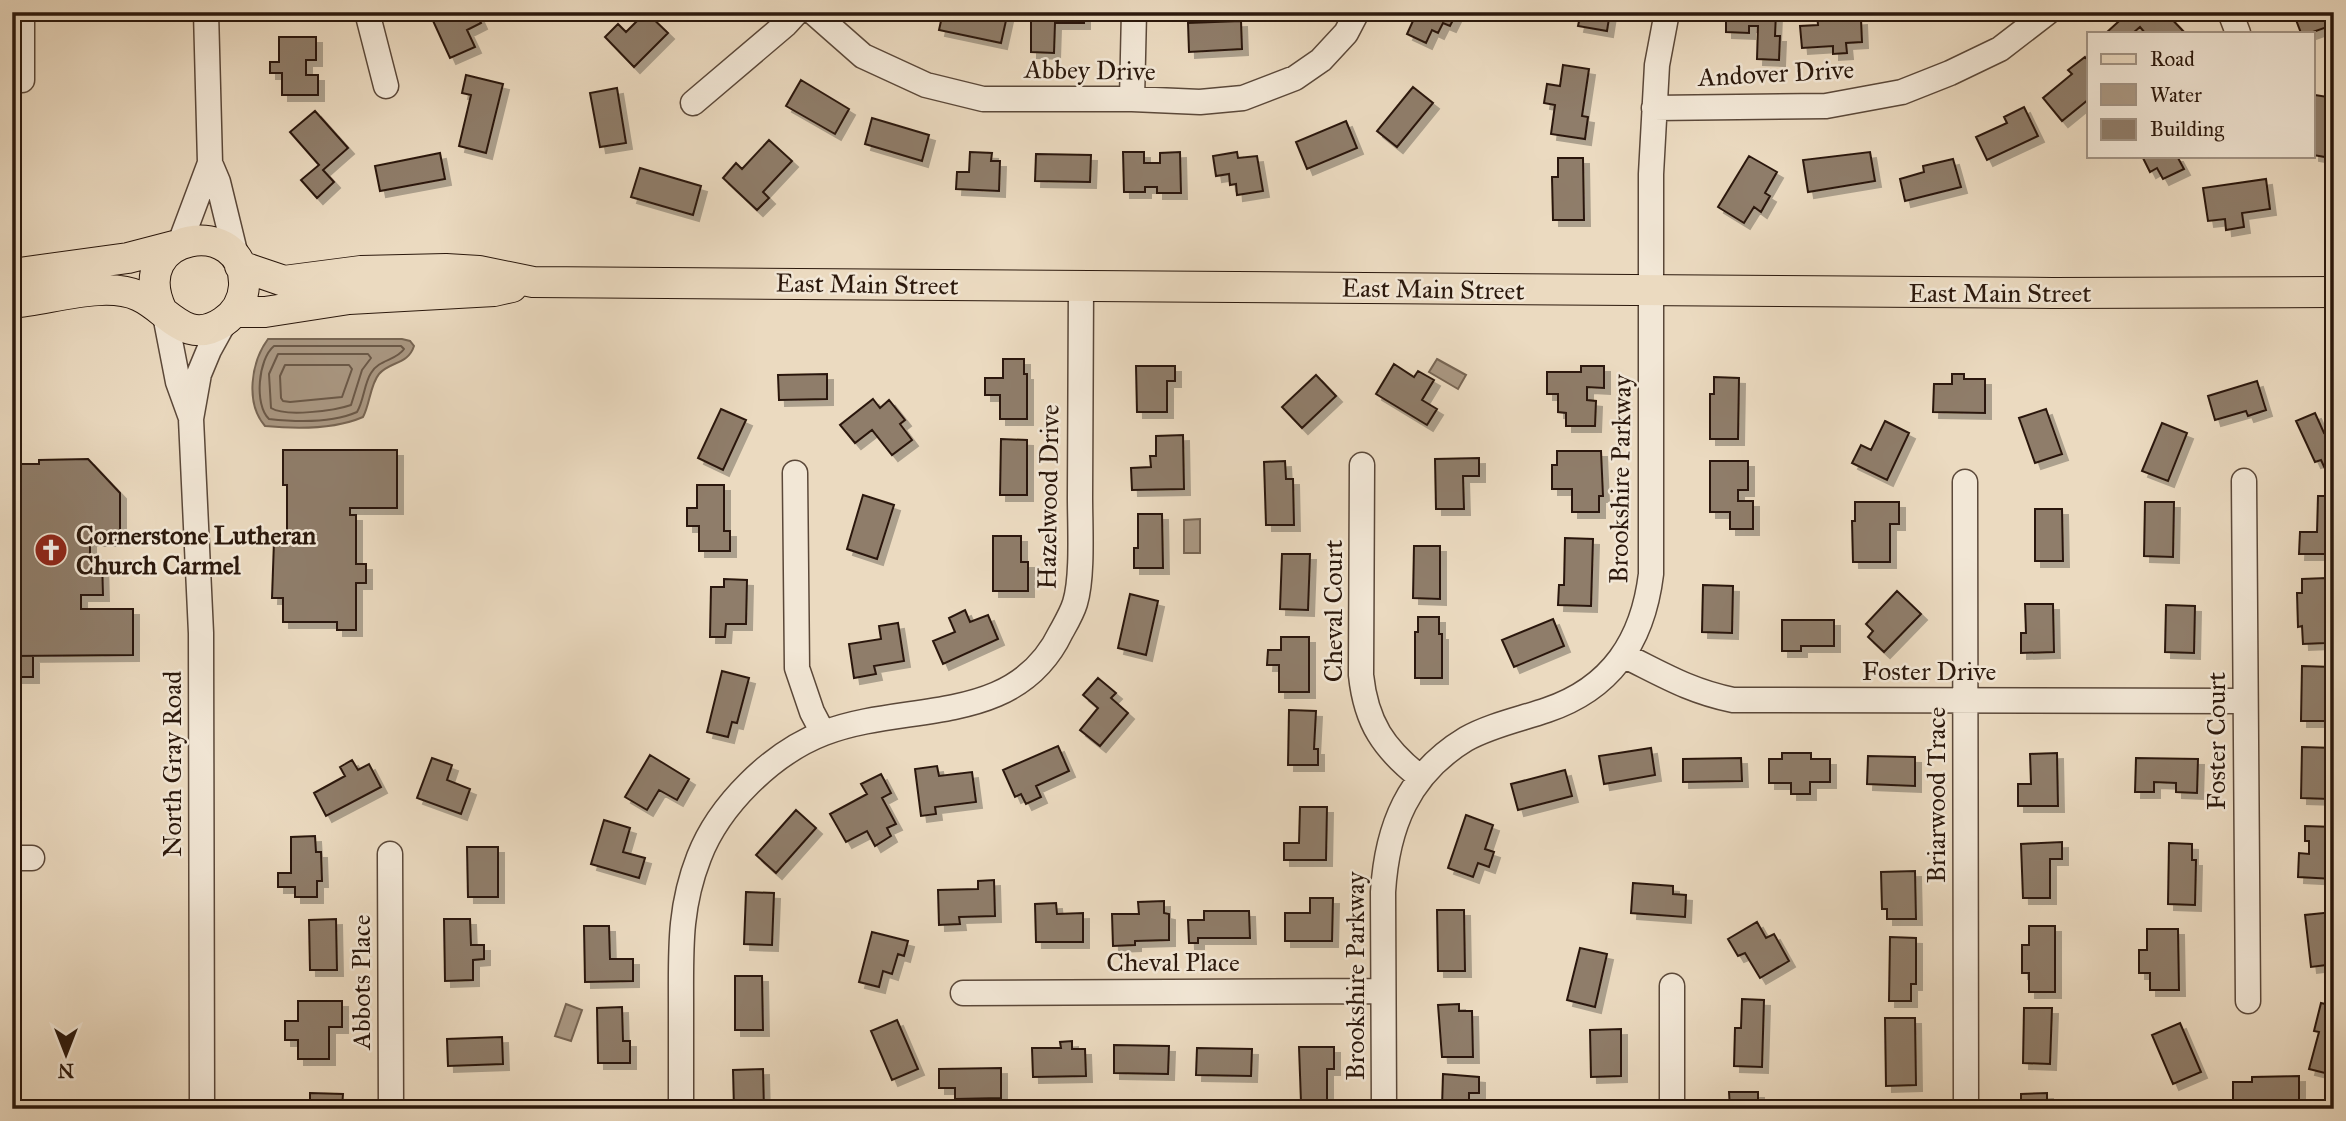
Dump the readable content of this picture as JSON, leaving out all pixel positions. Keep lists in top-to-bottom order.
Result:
{
  "streets": {
    "main road": ["East Main Street"],
    "street": [
      "Abbey Drive",
      "Andover Drive",
      "Brookshire Parkway",
      "Hazelwood Drive",
      "Cheval Court",
      "Foster Drive",
      "Foster Court",
      "North Gray Road",
      "Briarwood Trace",
      "Cheval Place",
      "Abbots Place"
    ]
  },
  "crossings": [
    ["Andover Drive", "Brookshire Parkway"],
    ["East Main Street", "Brookshire Parkway"],
    ["East Main Street", "Hazelwood Drive"],
    ["East Main Street", "North Gray Road"],
    ["Brookshire Parkway", "Cheval Court"],
    ["Brookshire Parkway", "Foster Drive"],
    ["Brookshire Parkway", "Cheval Place"],
    ["Foster Drive", "Foster Court"],
    ["Foster Drive", "Briarwood Trace"]
  ],
  "places": {
    "church": ["Cornerstone Lutheran Church Carmel"]
  },
  "legend": ["Road", "Water", "Building"],
  "north": "bottom"
}
